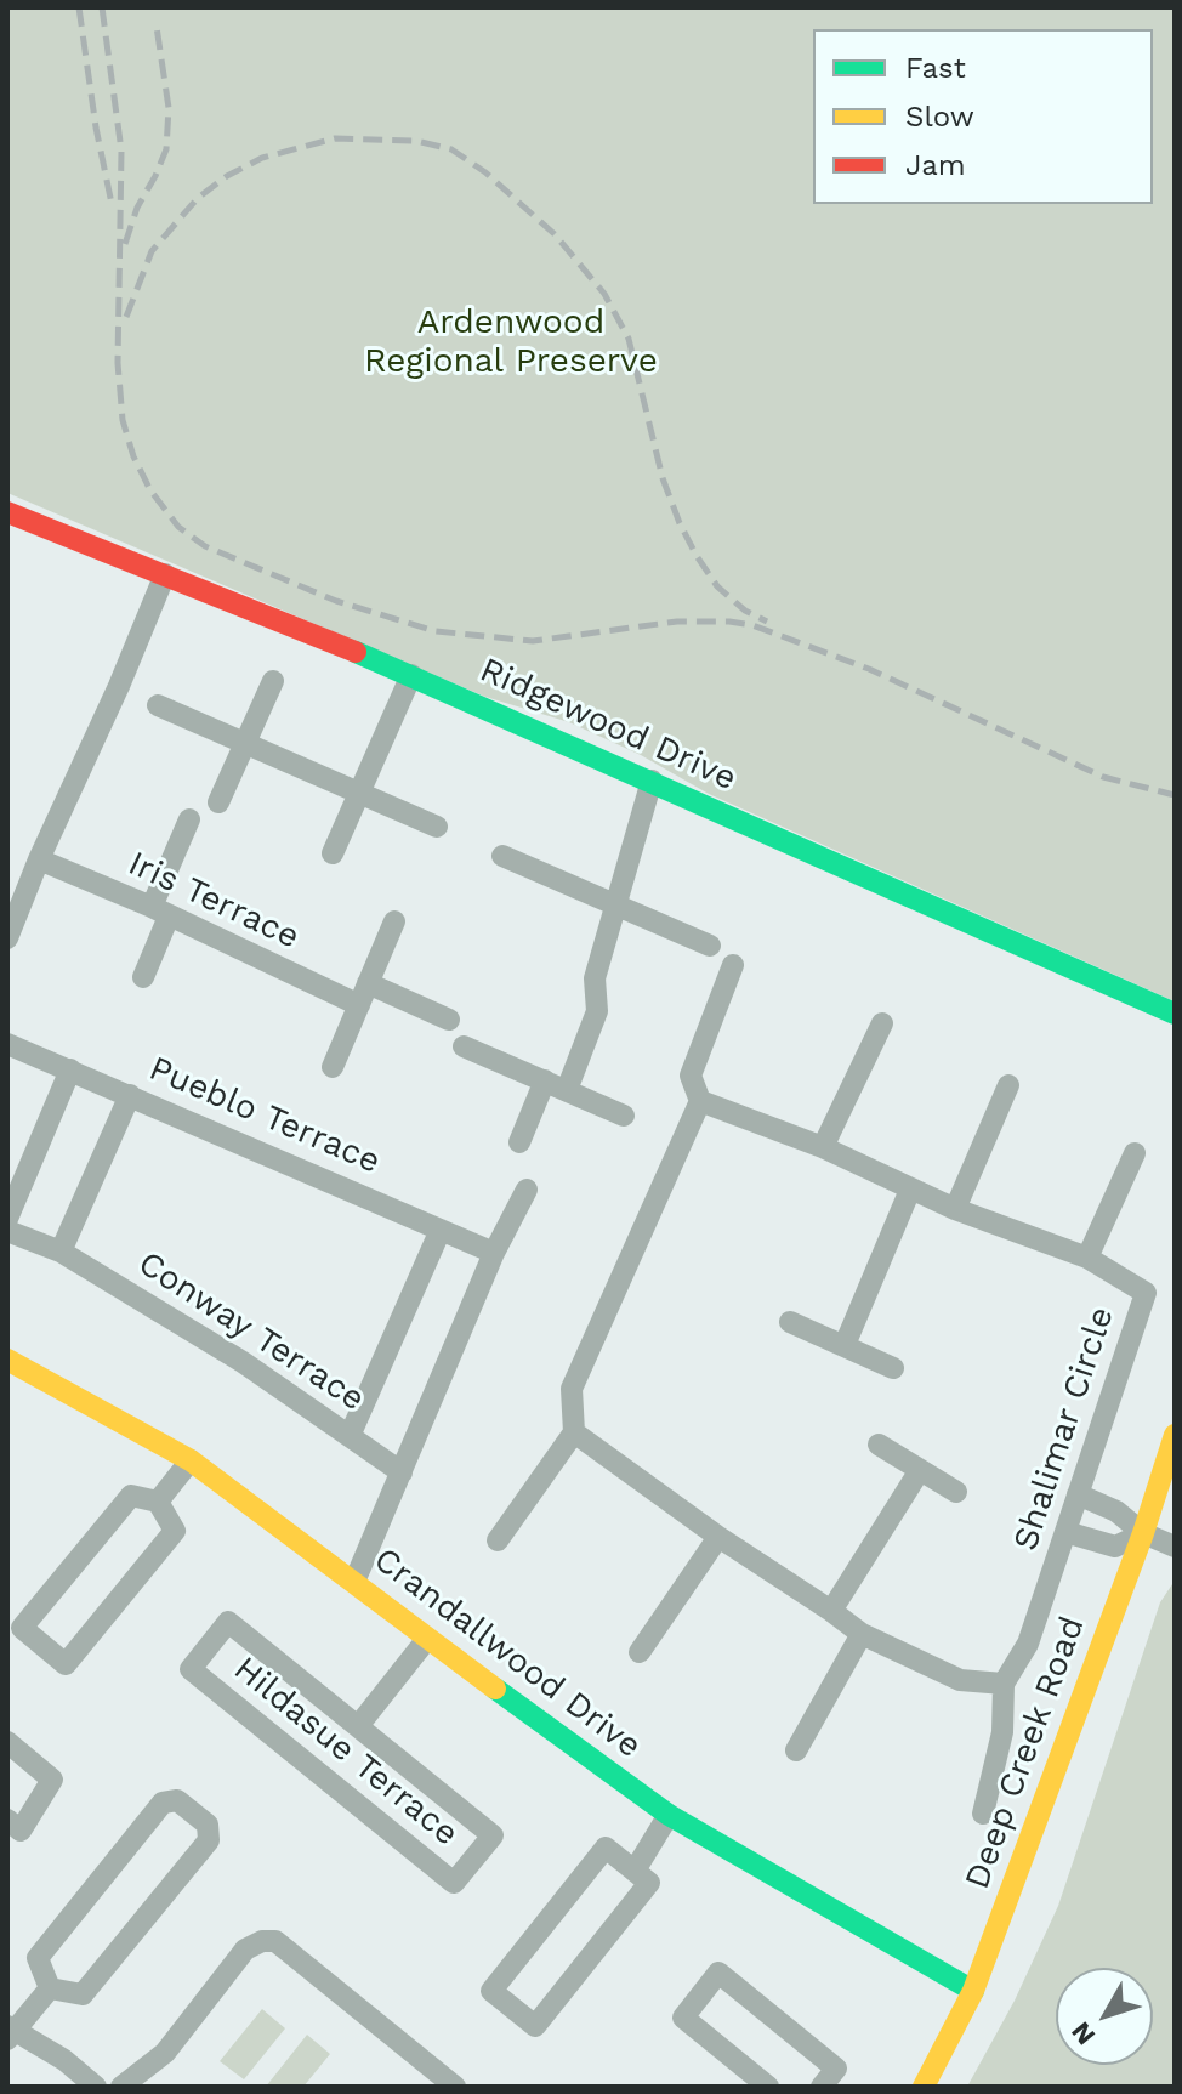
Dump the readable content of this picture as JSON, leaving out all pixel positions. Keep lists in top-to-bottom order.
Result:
{
  "streets": {
    "street": [
      "Ridgewood Drive",
      "Iris Terrace",
      "Pueblo Terrace",
      "Conway Terrace",
      "Shalimar Circle",
      "Crandallwood Drive",
      "Hildasue Terrace",
      "Deep Creek Road"
    ]
  },
  "crossings": [
    ["Crandallwood Drive", "Hildasue Terrace"],
    ["Crandallwood Drive", "Deep Creek Road"]
  ],
  "parks": ["Ardenwood Regional Preserve"],
  "legend": ["Fast", "Slow", "Jam"],
  "north": "bottom left"
}
